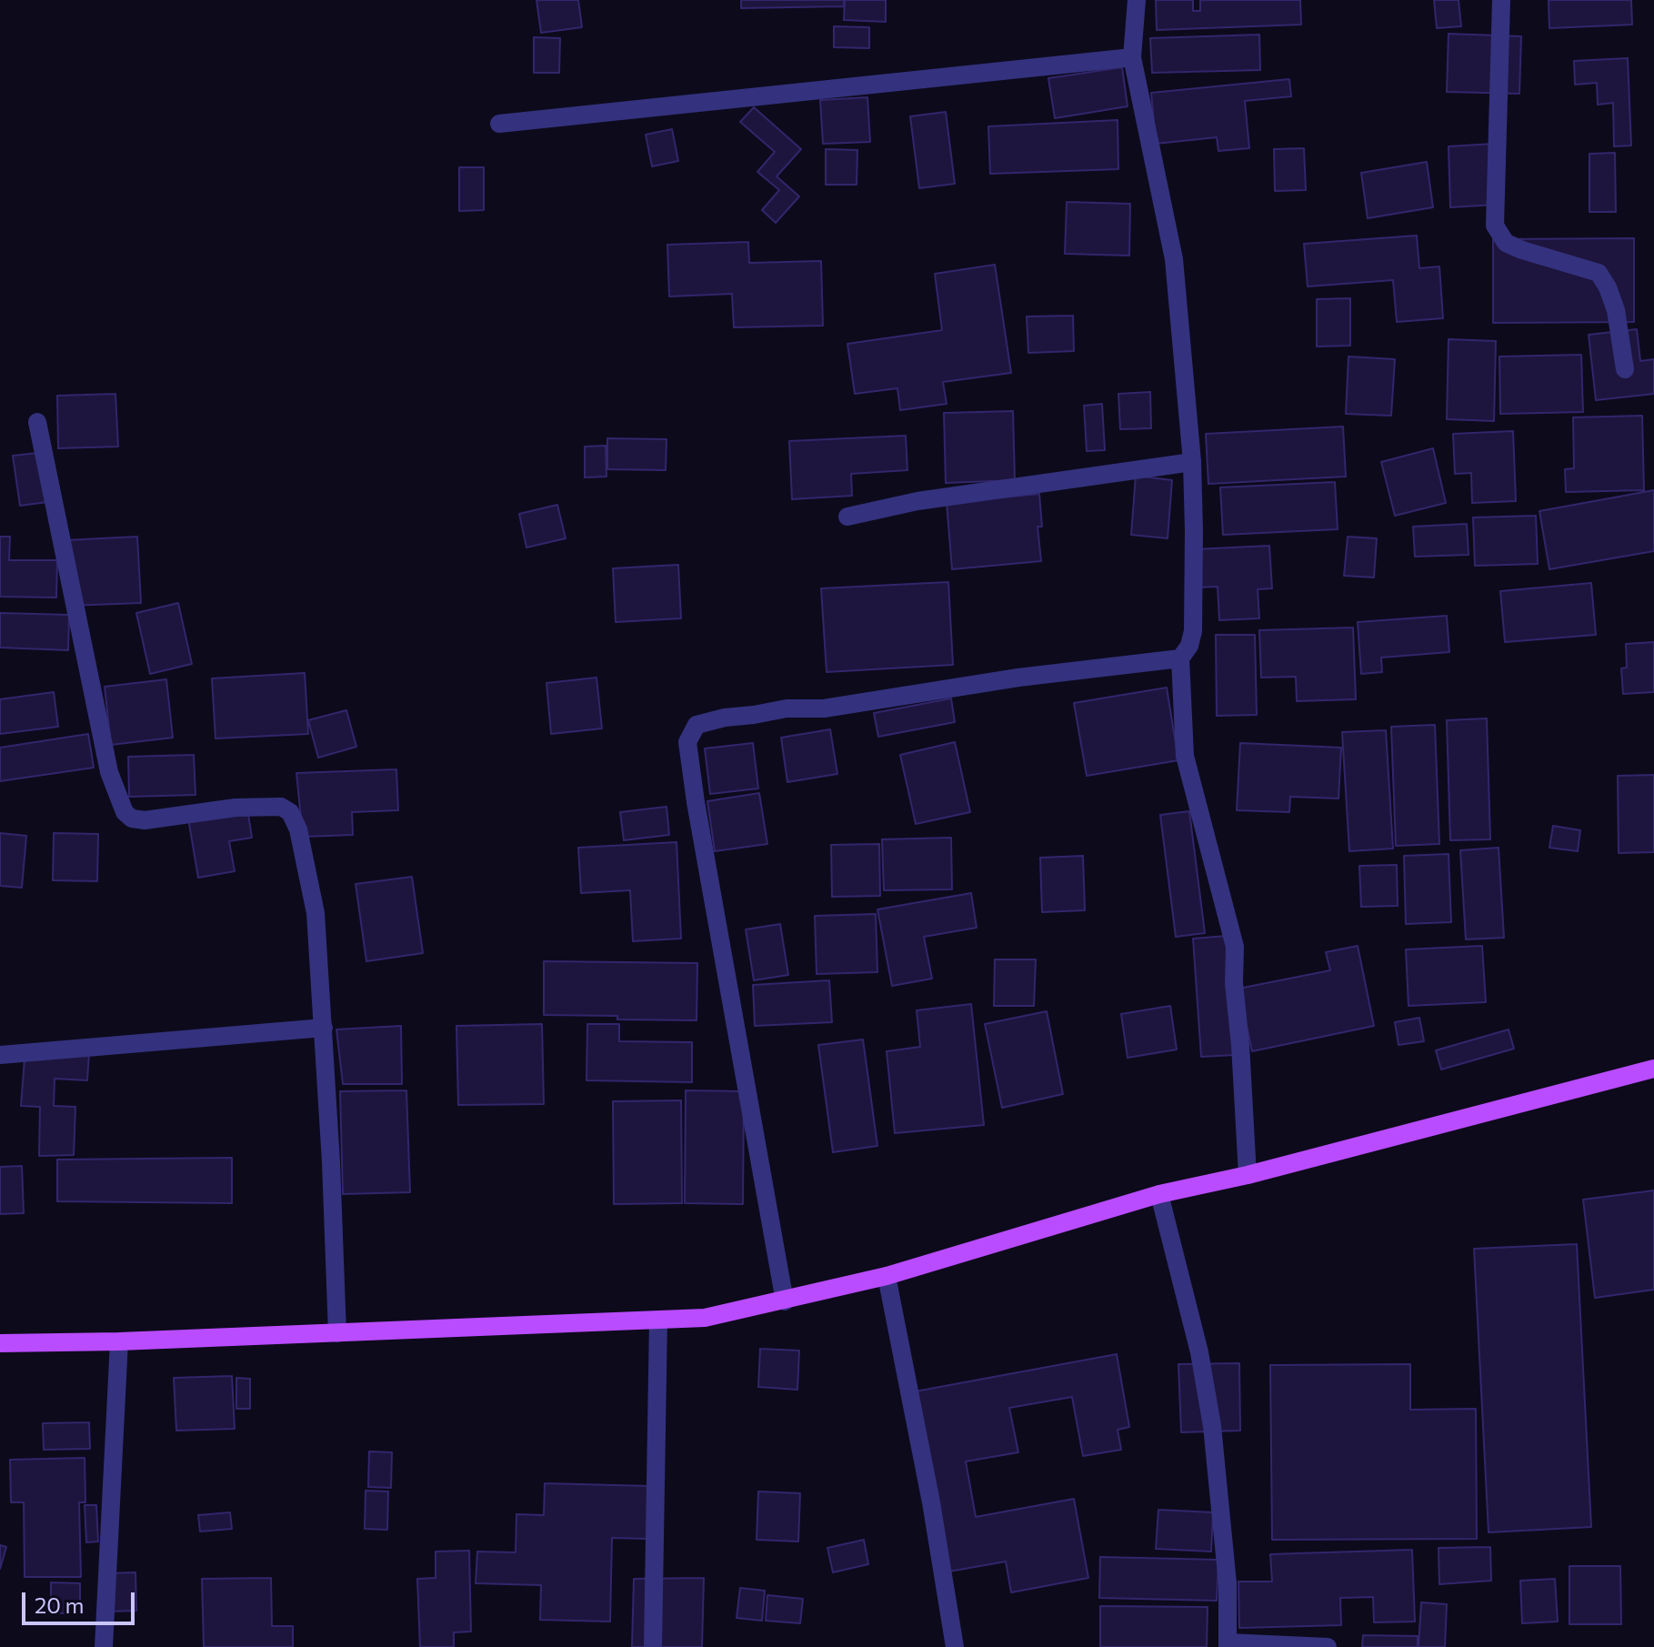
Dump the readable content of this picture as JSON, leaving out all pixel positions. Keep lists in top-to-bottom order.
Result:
{
  "scale_bar": "20 m"
}
